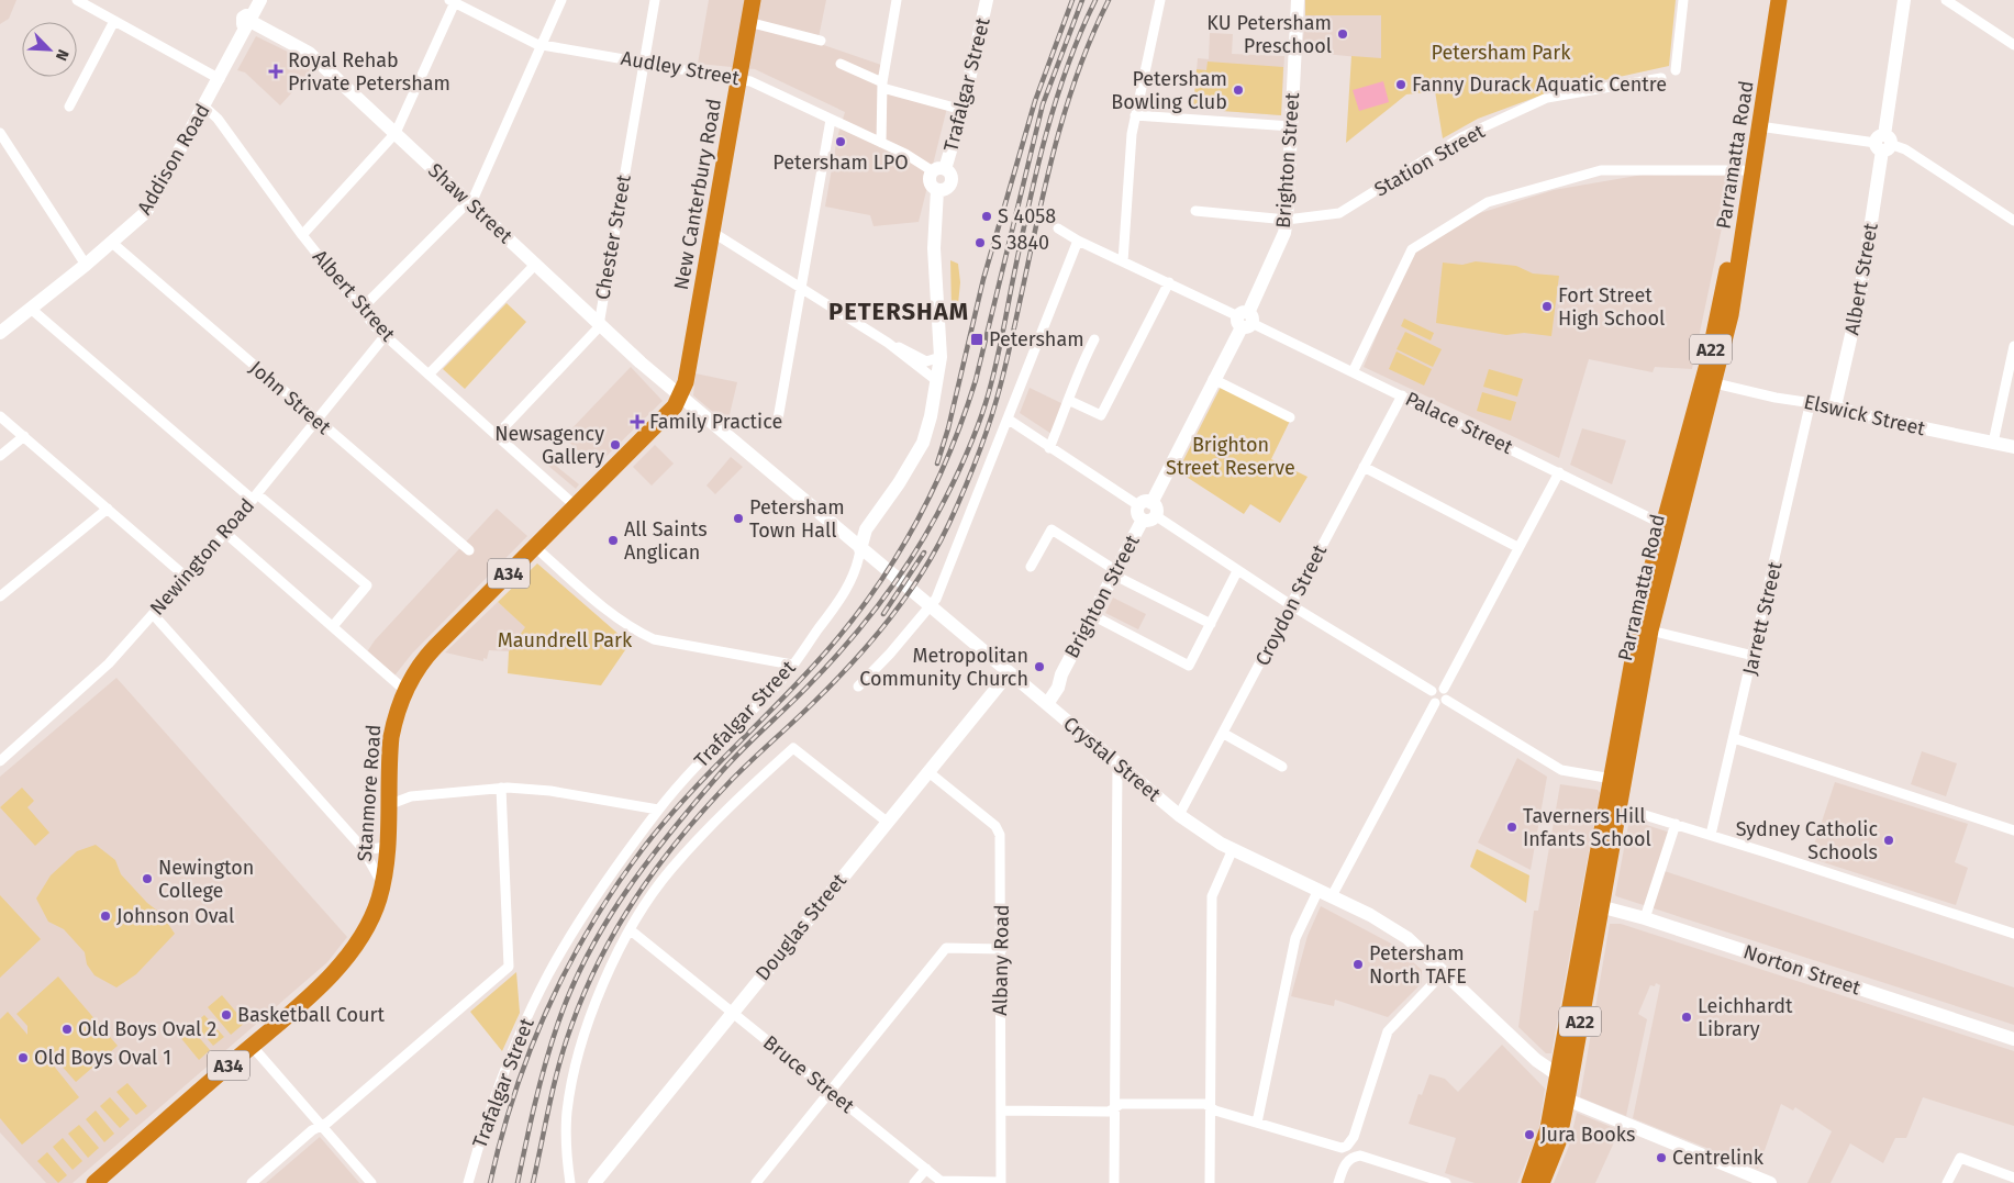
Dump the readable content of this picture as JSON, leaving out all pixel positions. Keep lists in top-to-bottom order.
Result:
{
  "streets": {
    "highway": [
      "Parramatta Road",
      "New Canterbury Road",
      "A22",
      "A34",
      "Stanmore Road"
    ],
    "main road": [
      "Trafalgar Street",
      "Addison Road",
      "Brighton Street",
      "Shaw Street",
      "Albert Street",
      "Elswick Street",
      "Crystal Street",
      "Douglas Street",
      "Norton Street"
    ],
    "street": [
      "Audley Street",
      "Station Street",
      "Chester Street",
      "John Street",
      "Palace Street",
      "Newington Road",
      "Croydon Street",
      "Jarrett Street",
      "Albany Road",
      "Bruce Street"
    ]
  },
  "crossings": [
    ["Audley Street", "Trafalgar Street"],
    ["Audley Street", "New Canterbury Road"],
    ["Audley Street", "Chester Street"],
    ["Trafalgar Street", "Crystal Street"],
    ["Parramatta Road", "Elswick Street"],
    ["Parramatta Road", "Palace Street"],
    ["Parramatta Road", "Crystal Street"],
    ["Parramatta Road", "Norton Street"],
    ["Addison Road", "Shaw Street"],
    ["Addison Road", "Albert Street"],
    ["Addison Road", "John Street"],
    ["Brighton Street", "Station Street"],
    ["Brighton Street", "Palace Street"],
    ["Brighton Street", "Crystal Street"],
    ["New Canterbury Road", "Shaw Street"],
    ["New Canterbury Road", "Crystal Street"],
    ["New Canterbury Road", "Stanmore Road"],
    ["Shaw Street", "Chester Street"],
    ["Shaw Street", "Crystal Street"],
    ["Shaw Street", "Stanmore Road"],
    ["Chester Street", "Albert Street"],
    ["Albert Street", "Elswick Street"],
    ["Albert Street", "Newington Road"],
    ["Albert Street", "Stanmore Road"],
    ["John Street", "Newington Road"],
    ["Elswick Street", "Jarrett Street"],
    ["Palace Street", "Croydon Street"],
    ["Croydon Street", "Crystal Street"],
    ["Crystal Street", "Stanmore Road"],
    ["Crystal Street", "Douglas Street"],
    ["Douglas Street", "Albany Road"],
    ["Douglas Street", "Bruce Street"],
    ["Albany Road", "Bruce Street"]
  ],
  "districts": ["PETERSHAM"],
  "parks": ["Petersham Park", "Brighton Street Reserve", "Maundrell Park"],
  "places": {
    "other": [
      "KU Petersham Preschool",
      "Fanny Durack Aquatic Centre",
      "Petersham Bowling Club",
      "Petersham LPO",
      "S 4058",
      "S 3840",
      "Fort Street High School",
      "Newsagency Gallery",
      "Petersham Town Hall",
      "All Saints Anglican",
      "Metropolitan Community Church",
      "Taverners Hill Infants School",
      "Sydney Catholic Schools",
      "Newington College",
      "Johnson Oval",
      "Petersham North TAFE",
      "Basketball Court",
      "Leichhardt Library",
      "Old Boys Oval 2",
      "Old Boys Oval 1",
      "Jura Books",
      "Centrelink"
    ],
    "health": ["Royal Rehab Private Petersham", "Family Practice"],
    "transit": ["Petersham"]
  },
  "north": "bottom right"
}
